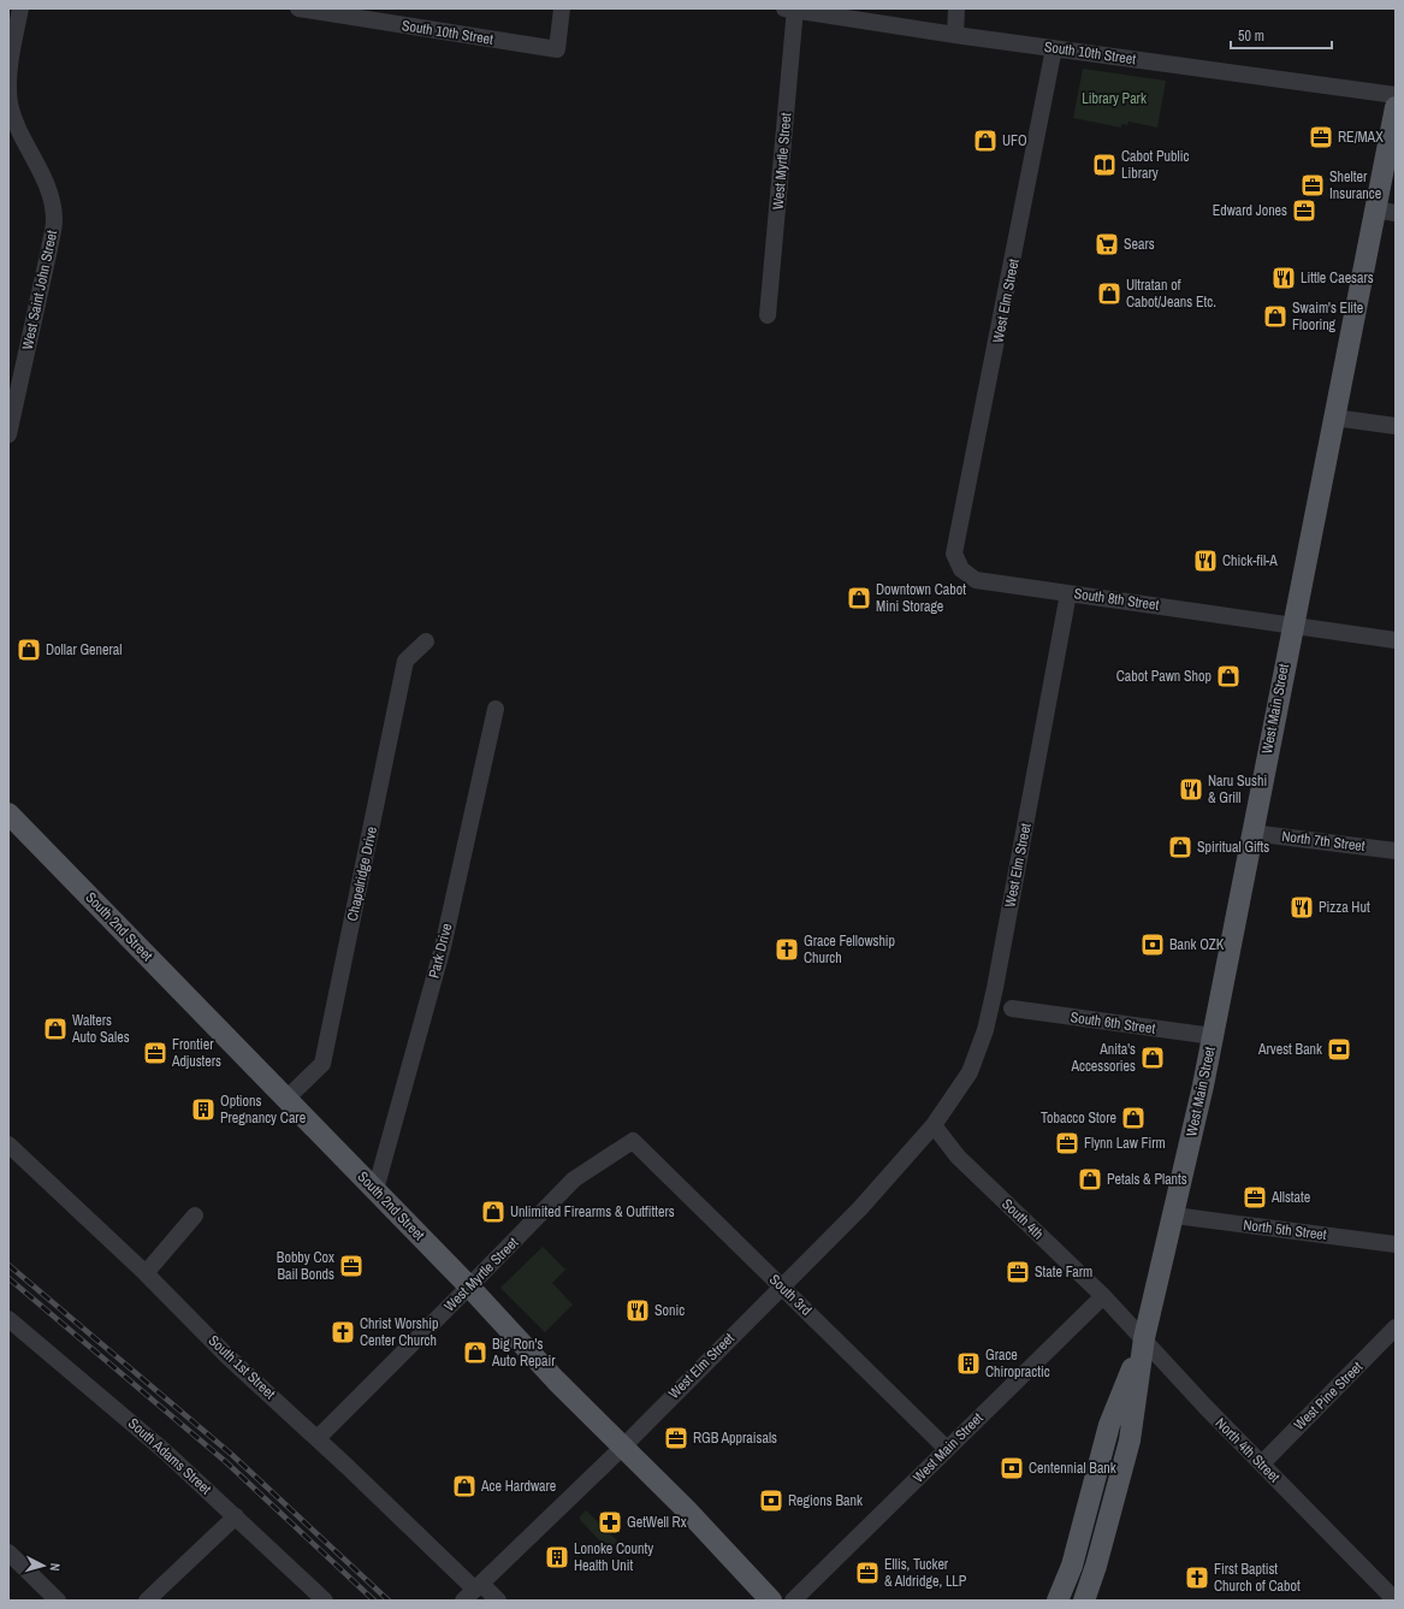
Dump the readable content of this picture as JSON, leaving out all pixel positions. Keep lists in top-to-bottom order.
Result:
{
  "streets": {
    "main road": ["West Main Street", "South 2nd Street"],
    "street": [
      "South 10th Street",
      "West Myrtle Street",
      "West Saint John Street",
      "West Elm Street",
      "South 8th Street",
      "North 7th Street",
      "Chapelridge Drive",
      "Park Drive",
      "South 6th Street",
      "South 4th",
      "North 5th Street",
      "South 3rd",
      "South 1st Street",
      "West Pine Street",
      "North 4th Street",
      "South Adams Street"
    ]
  },
  "crossings": [
    ["South 10th Street", "West Myrtle Street"],
    ["South 10th Street", "West Elm Street"],
    ["West Myrtle Street", "South 2nd Street"],
    ["West Myrtle Street", "South 3rd"],
    ["West Myrtle Street", "South 1st Street"],
    ["West Elm Street", "South 8th Street"],
    ["West Elm Street", "South 2nd Street"],
    ["West Elm Street", "South 4th"],
    ["West Elm Street", "South 3rd"],
    ["West Elm Street", "South 1st Street"],
    ["South 8th Street", "West Main Street"],
    ["West Main Street", "North 7th Street"],
    ["West Main Street", "South 6th Street"],
    ["West Main Street", "South 4th"],
    ["West Main Street", "North 5th Street"],
    ["West Main Street", "South 3rd"],
    ["West Main Street", "North 4th Street"],
    ["Chapelridge Drive", "South 2nd Street"],
    ["South 2nd Street", "Park Drive"],
    ["South 4th", "North 4th Street"],
    ["West Pine Street", "North 4th Street"]
  ],
  "parks": ["Library Park"],
  "places": {
    "office": [
      "RE/MAX",
      "Shelter Insurance",
      "Edward Jones",
      "Frontier Adjusters",
      "Flynn Law Firm",
      "Allstate",
      "Bobby Cox Bail Bonds",
      "State Farm",
      "RGB Appraisals",
      "Ellis, Tucker & Aldridge, LLP"
    ],
    "shop": [
      "UFO",
      "Ultratan of Cabot/Jeans Etc.",
      "Swaim's Elite Flooring",
      "Downtown Cabot Mini Storage",
      "Dollar General",
      "Cabot Pawn Shop",
      "Spiritual Gifts",
      "Walters Auto Sales",
      "Anita's Accessories",
      "Tobacco Store",
      "Petals & Plants",
      "Unlimited Firearms & Outfitters",
      "Big Ron's Auto Repair",
      "Ace Hardware"
    ],
    "library": ["Cabot Public Library"],
    "supermarket": ["Sears"],
    "restaurant": [
      "Little Caesars",
      "Chick-fil-A",
      "Naru Sushi & Grill",
      "Pizza Hut",
      "Sonic"
    ],
    "bank": [
      "Bank OZK",
      "Arvest Bank",
      "Centennial Bank",
      "Regions Bank"
    ],
    "church": ["Grace Fellowship Church", "Christ Worship Center Church", "First Baptist Church of Cabot"],
    "building": ["Options Pregnancy Care", "Grace Chiropractic", "Lonoke County Health Unit"],
    "pharmacy": ["GetWell Rx"]
  },
  "scale_bar": "50 m",
  "north": "right"
}
